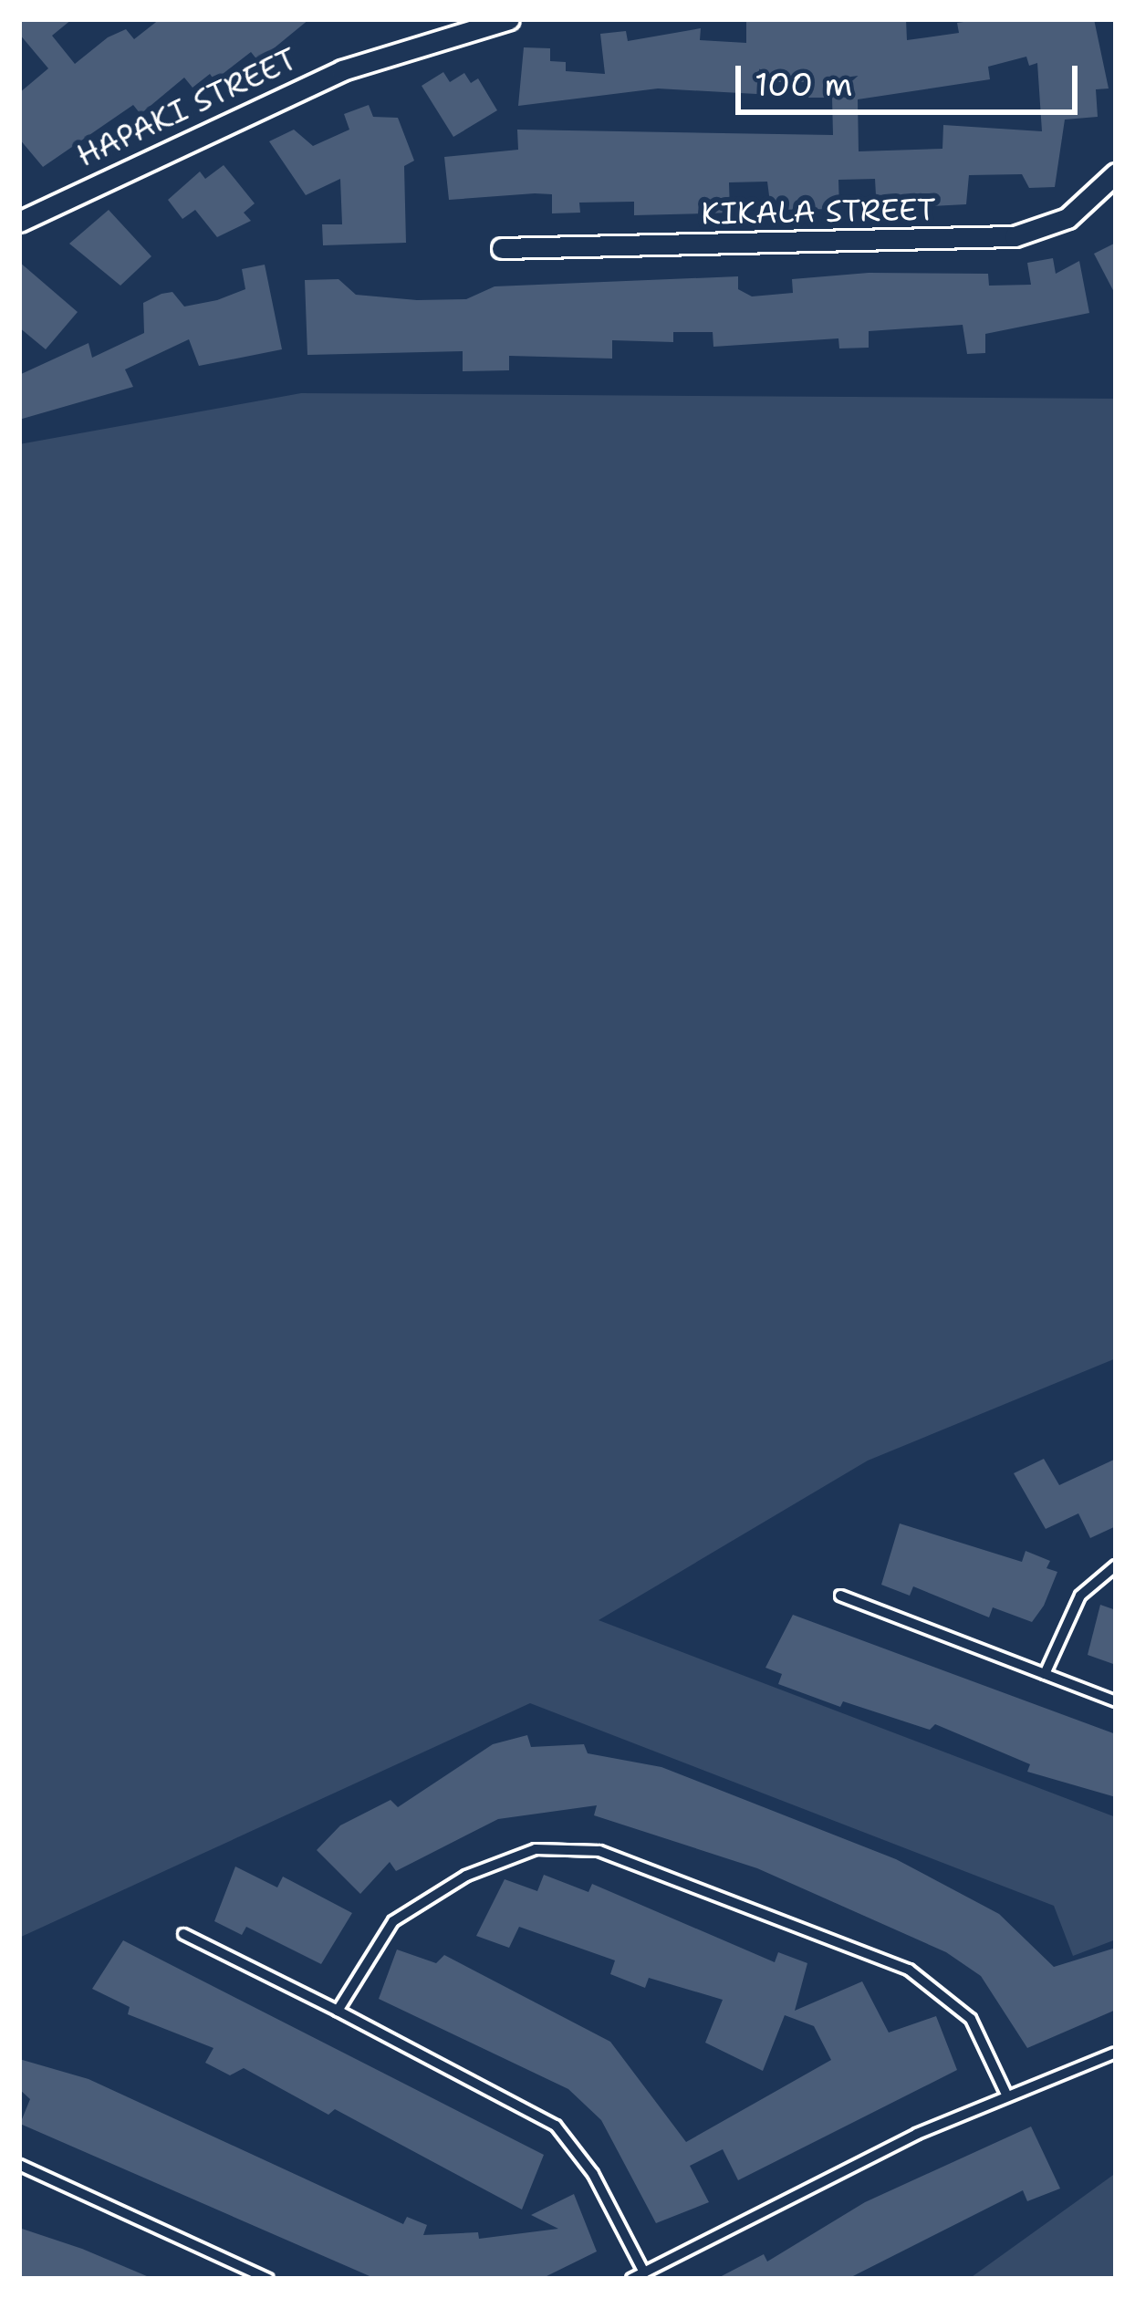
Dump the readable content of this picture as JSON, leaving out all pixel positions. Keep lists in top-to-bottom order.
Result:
{
  "streets": {
    "street": ["HAPAKI STREET", "KIKALA STREET"]
  },
  "scale_bar": "100 m"
}
